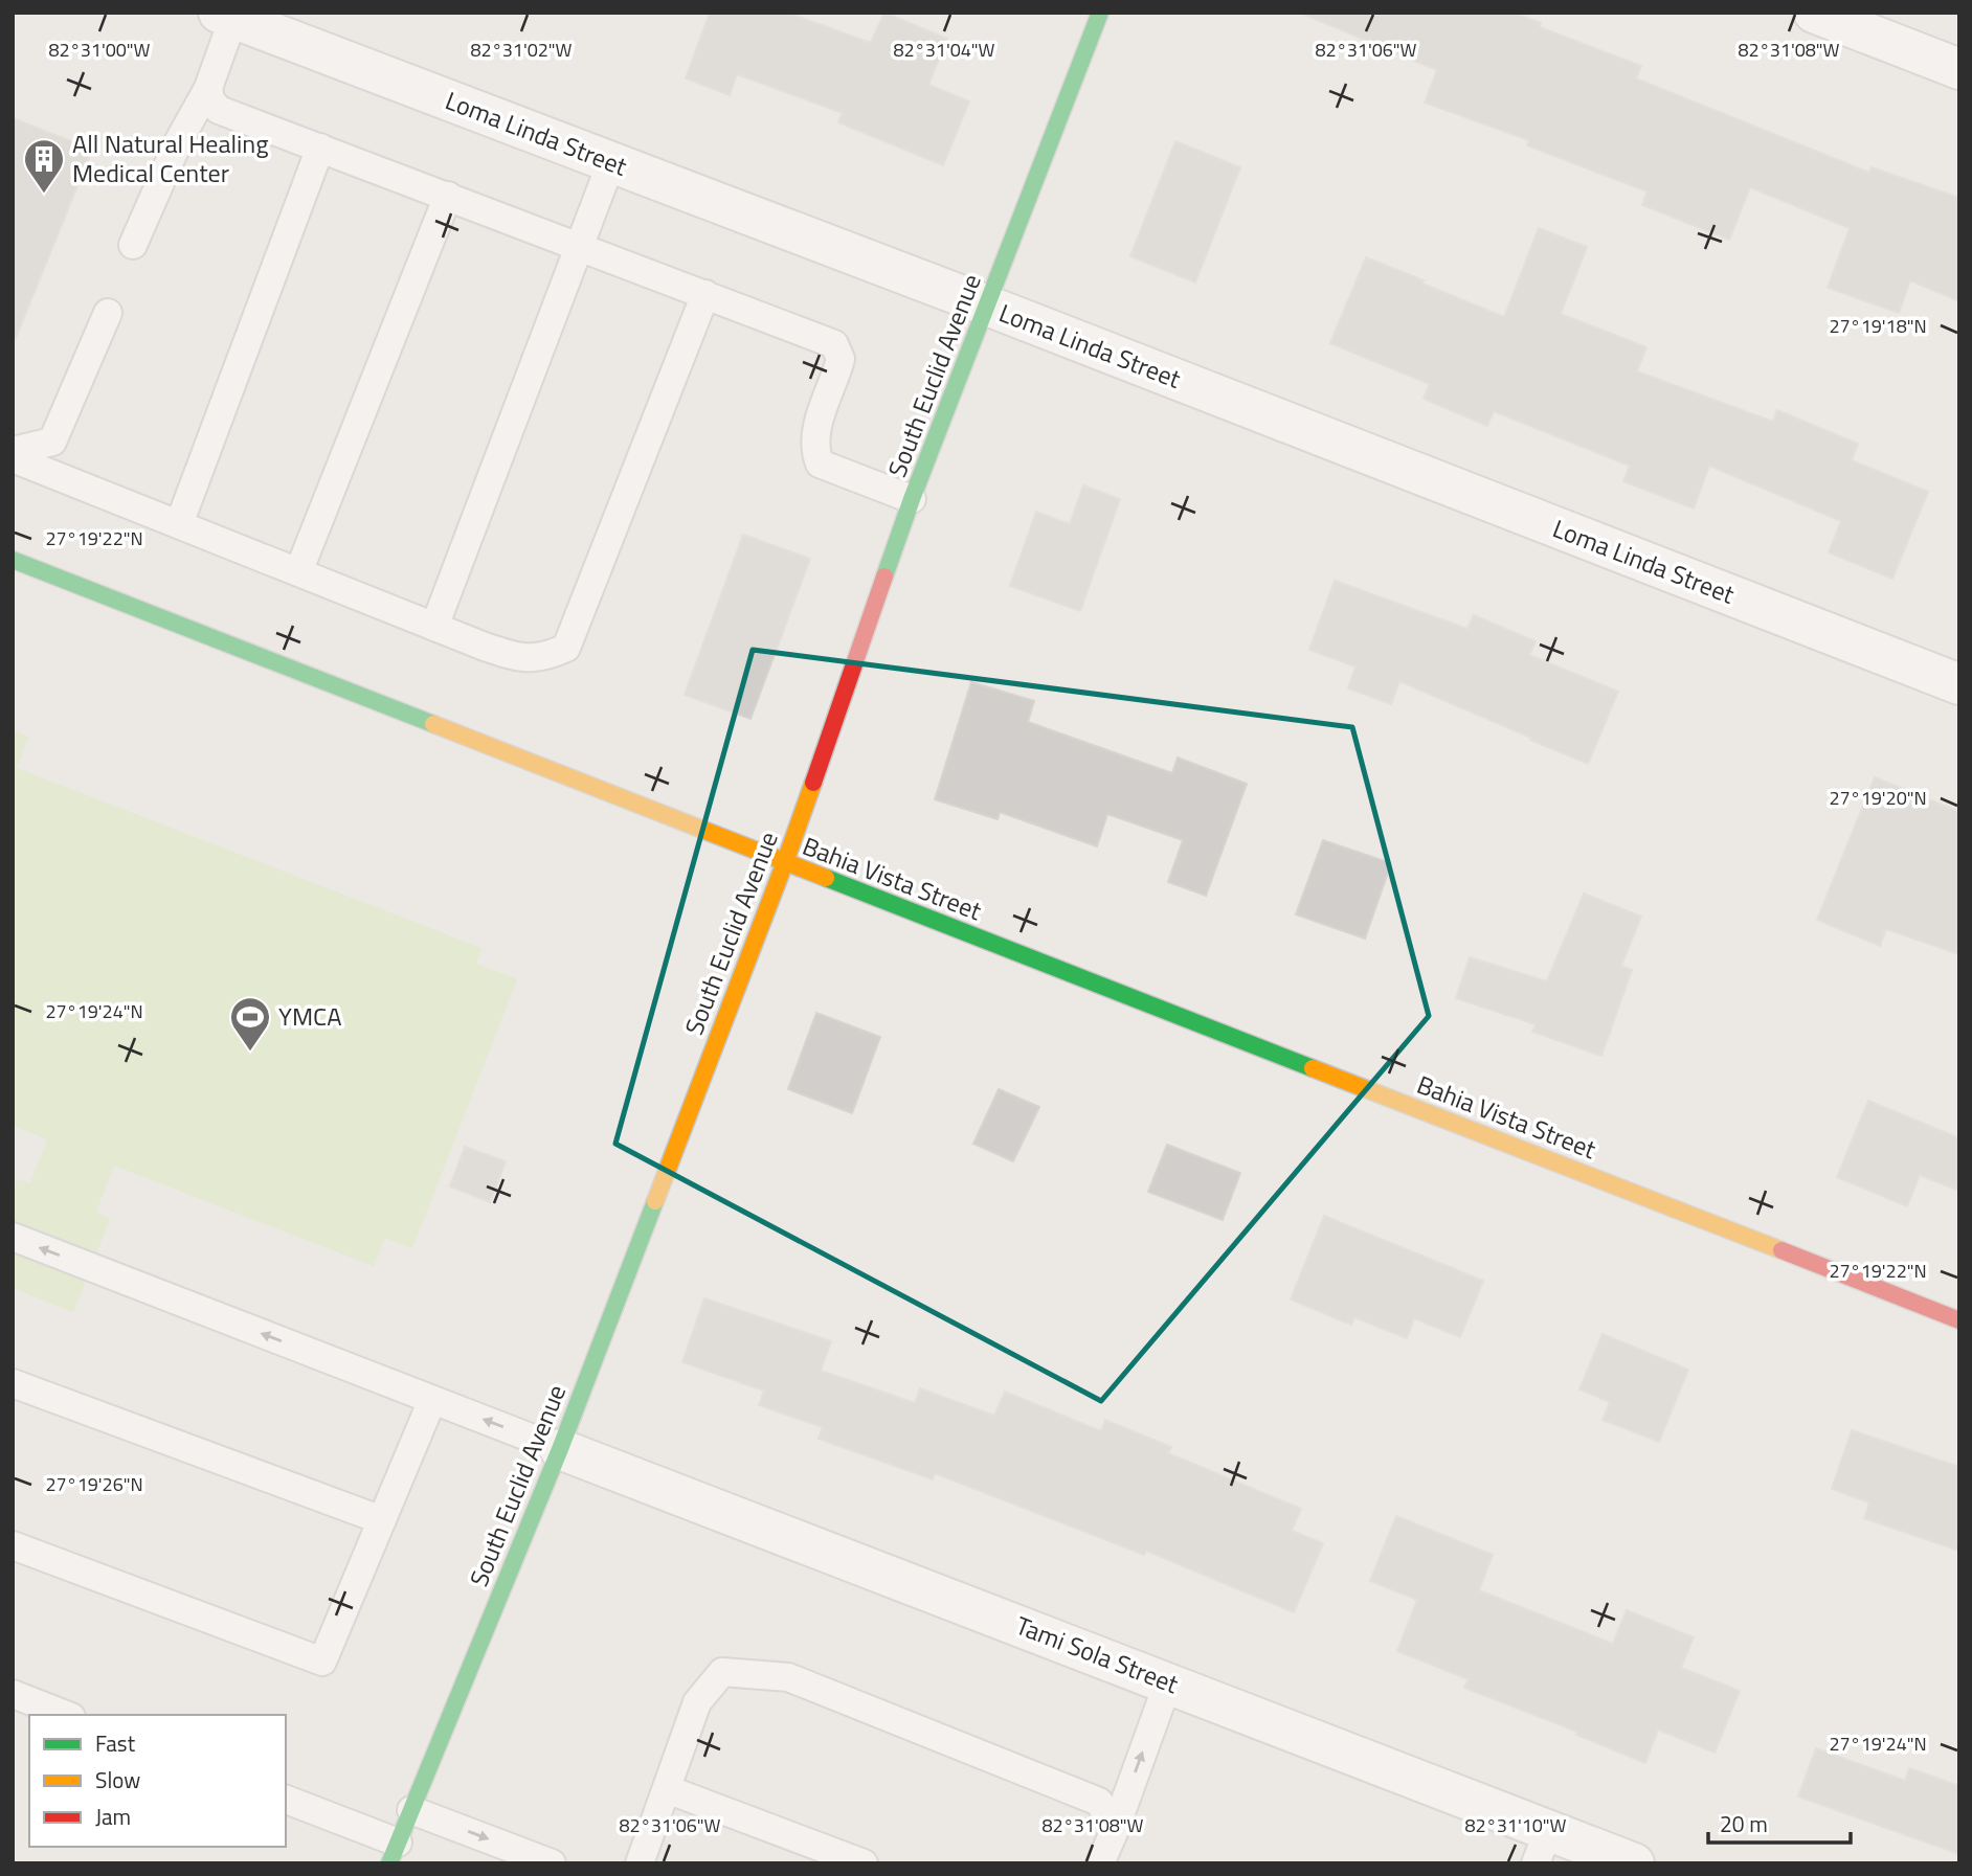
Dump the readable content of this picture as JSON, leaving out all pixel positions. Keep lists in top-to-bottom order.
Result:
{
  "streets": {
    "street": [
      "Loma Linda Street",
      "South Euclid Avenue",
      "Bahia Vista Street",
      "Tami Sola Street"
    ]
  },
  "crossings": [
    ["Loma Linda Street", "South Euclid Avenue"],
    ["South Euclid Avenue", "Bahia Vista Street"],
    ["South Euclid Avenue", "Tami Sola Street"]
  ],
  "places": {
    "building": ["All Natural Healing Medical Center"],
    "sports": ["YMCA"]
  },
  "legend": ["Fast", "Slow", "Jam"],
  "scale_bar": "20 m",
  "coordinates": [
    "82°31'04\"W",
    "82°31'06\"W",
    "82°31'08\"W",
    "82°31'00\"W",
    "82°31'02\"W",
    "27°19'18\"N",
    "27°19'22\"N",
    "27°19'20\"N",
    "27°19'24\"N",
    "27°19'26\"N",
    "82°31'10\"W"
  ]
}
